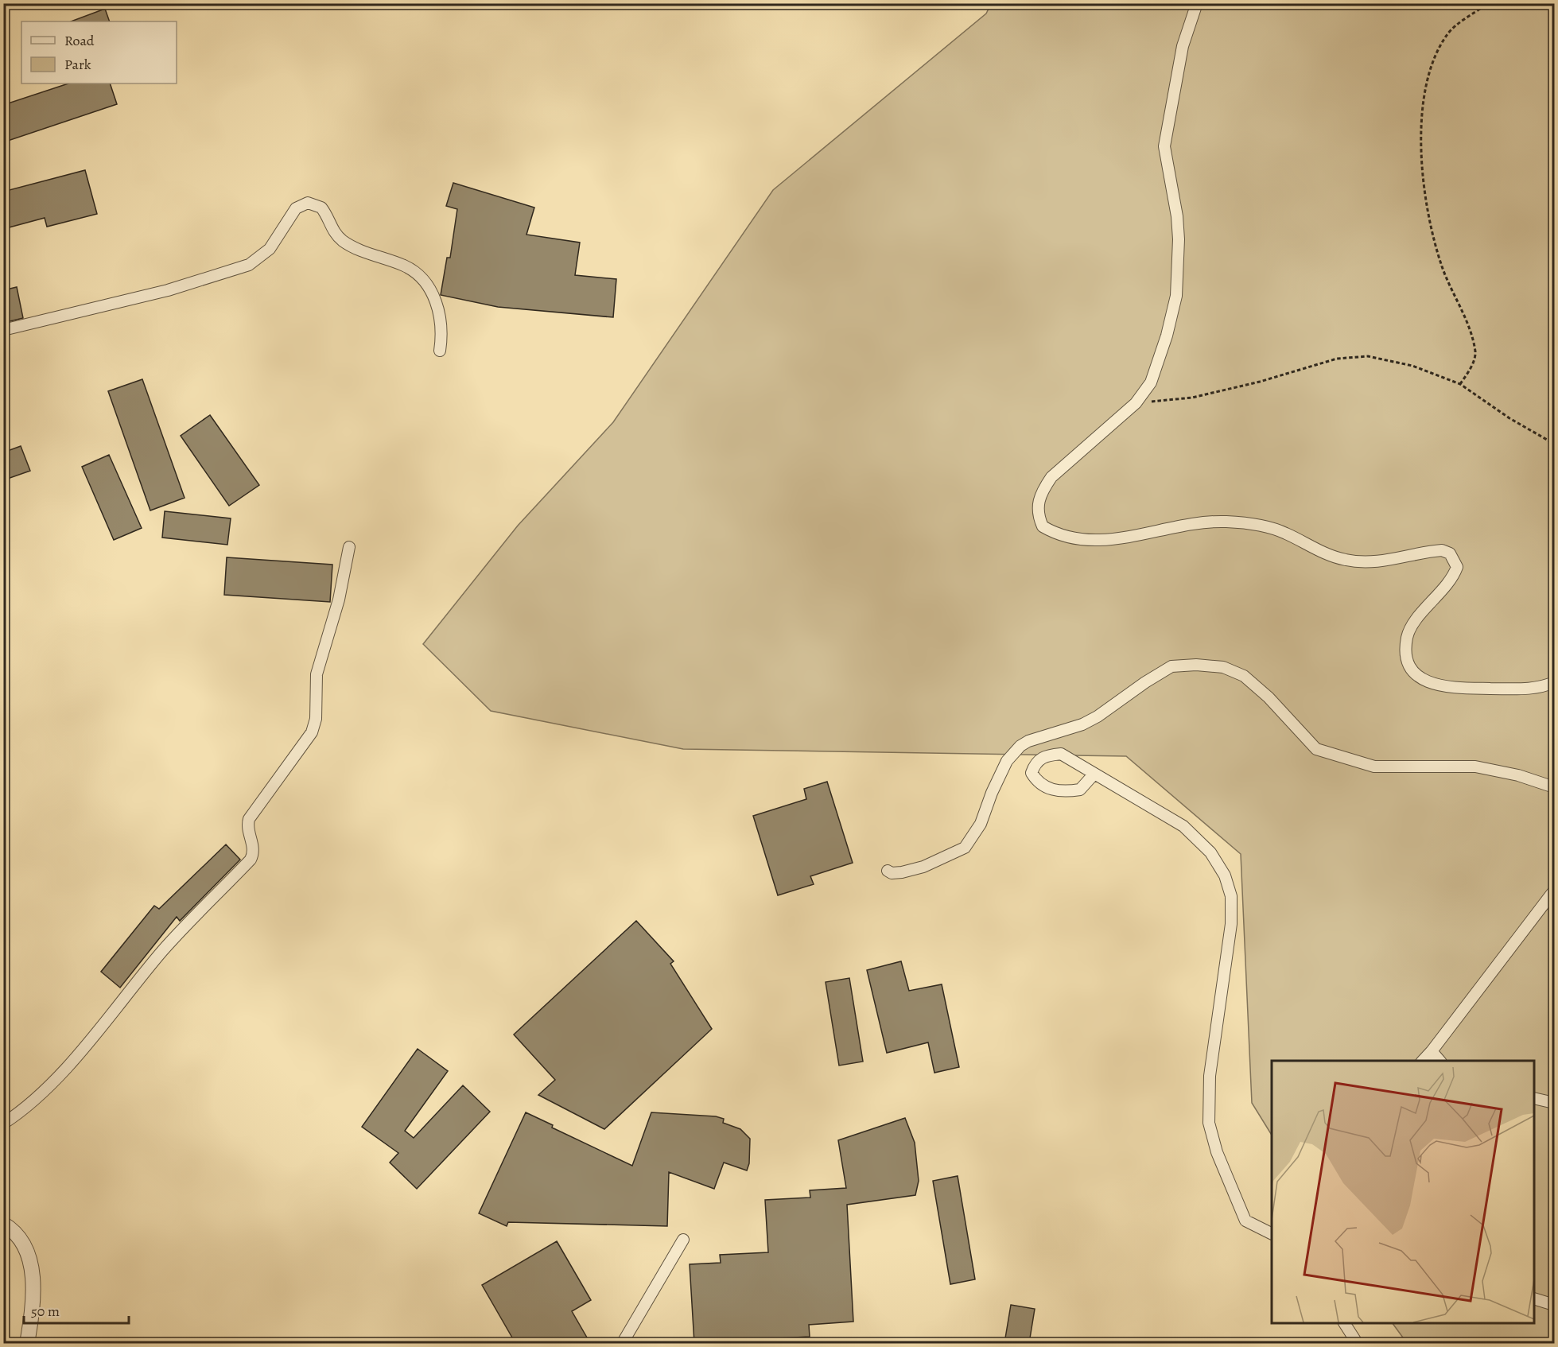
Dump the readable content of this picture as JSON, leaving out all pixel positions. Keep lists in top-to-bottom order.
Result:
{
  "legend": ["Road", "Park"],
  "scale_bar": "50 m"
}
